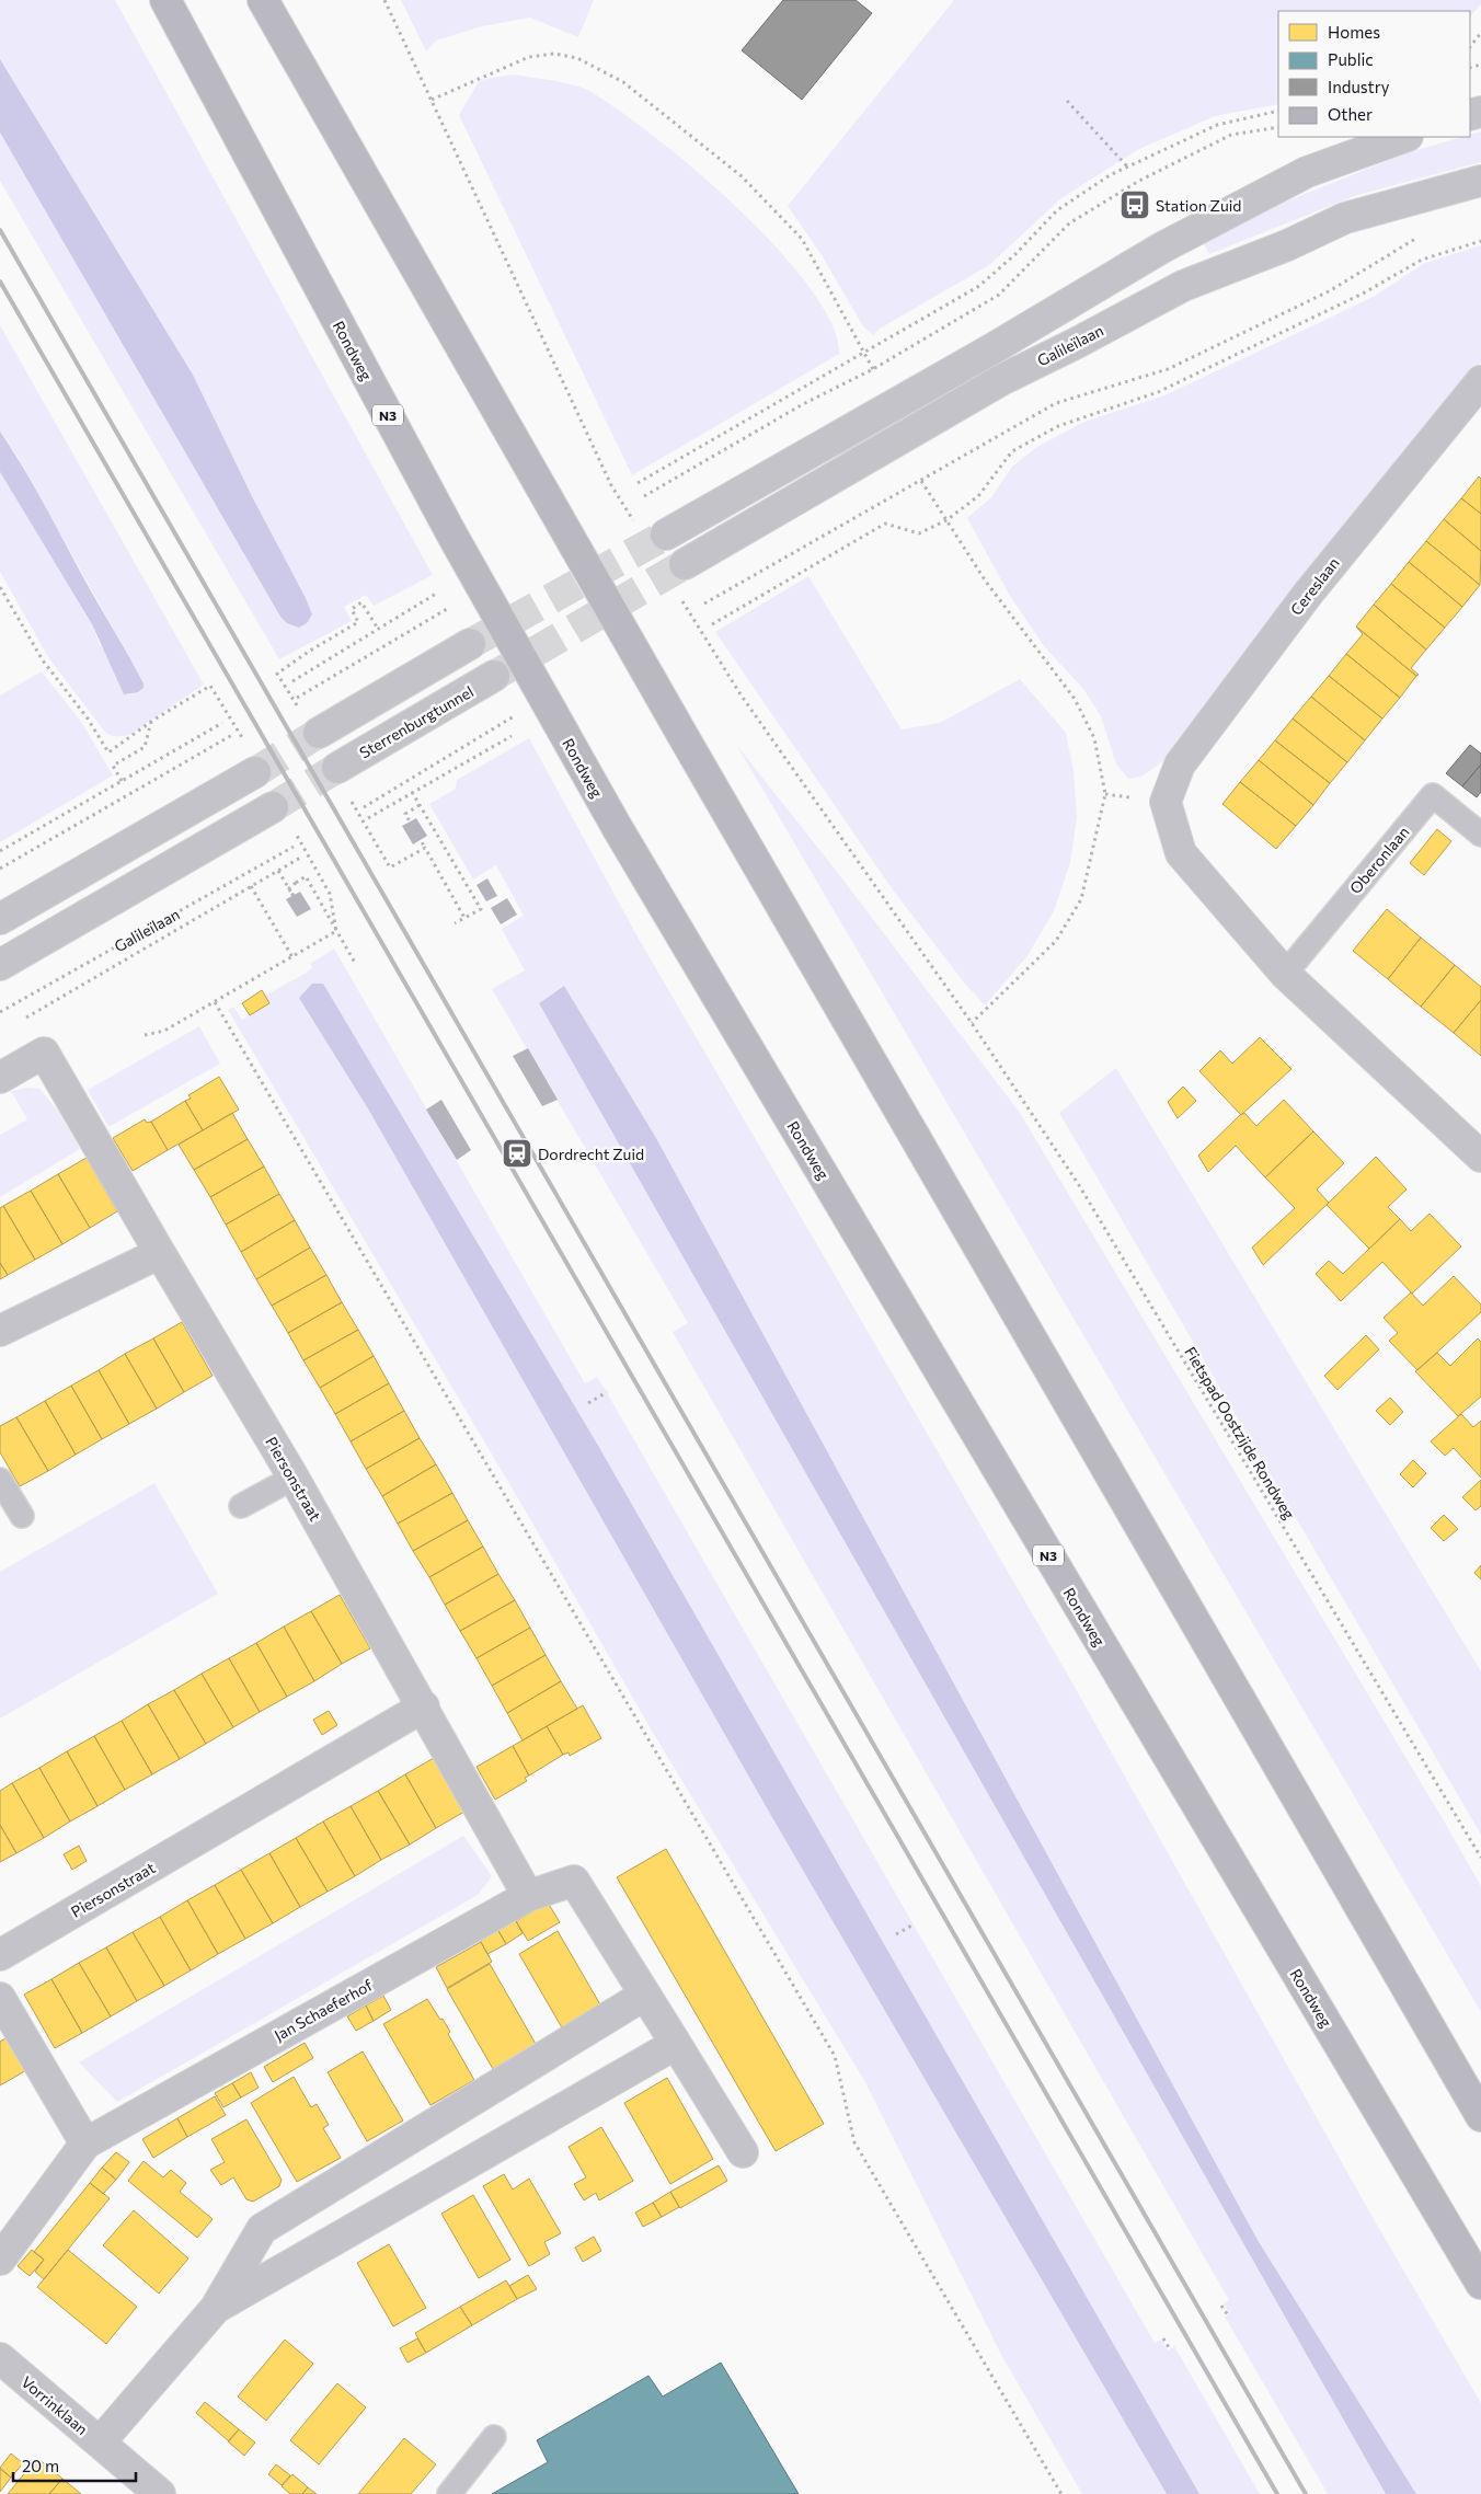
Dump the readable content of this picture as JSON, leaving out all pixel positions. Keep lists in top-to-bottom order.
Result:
{
  "streets": {
    "highway": ["Rondweg", "N3"],
    "street": [
      "Galileïlaan",
      "Cereslaan",
      "Sterrenburgtunnel",
      "Piersonstraat",
      "Jan Schaeferhof",
      "Vorrinklaan"
    ],
    "lane": ["Oberonlaan"],
    "path": ["Fietspad Oostzijde Rondweg"]
  },
  "crossings": [
    ["Cereslaan", "Oberonlaan"],
    ["Piersonstraat", "Jan Schaeferhof"]
  ],
  "places": {
    "bus stop": ["Station Zuid"],
    "station": ["Dordrecht Zuid"]
  },
  "legend": [
    "Homes",
    "Public",
    "Industry",
    "Other"
  ],
  "scale_bar": "20 m"
}
